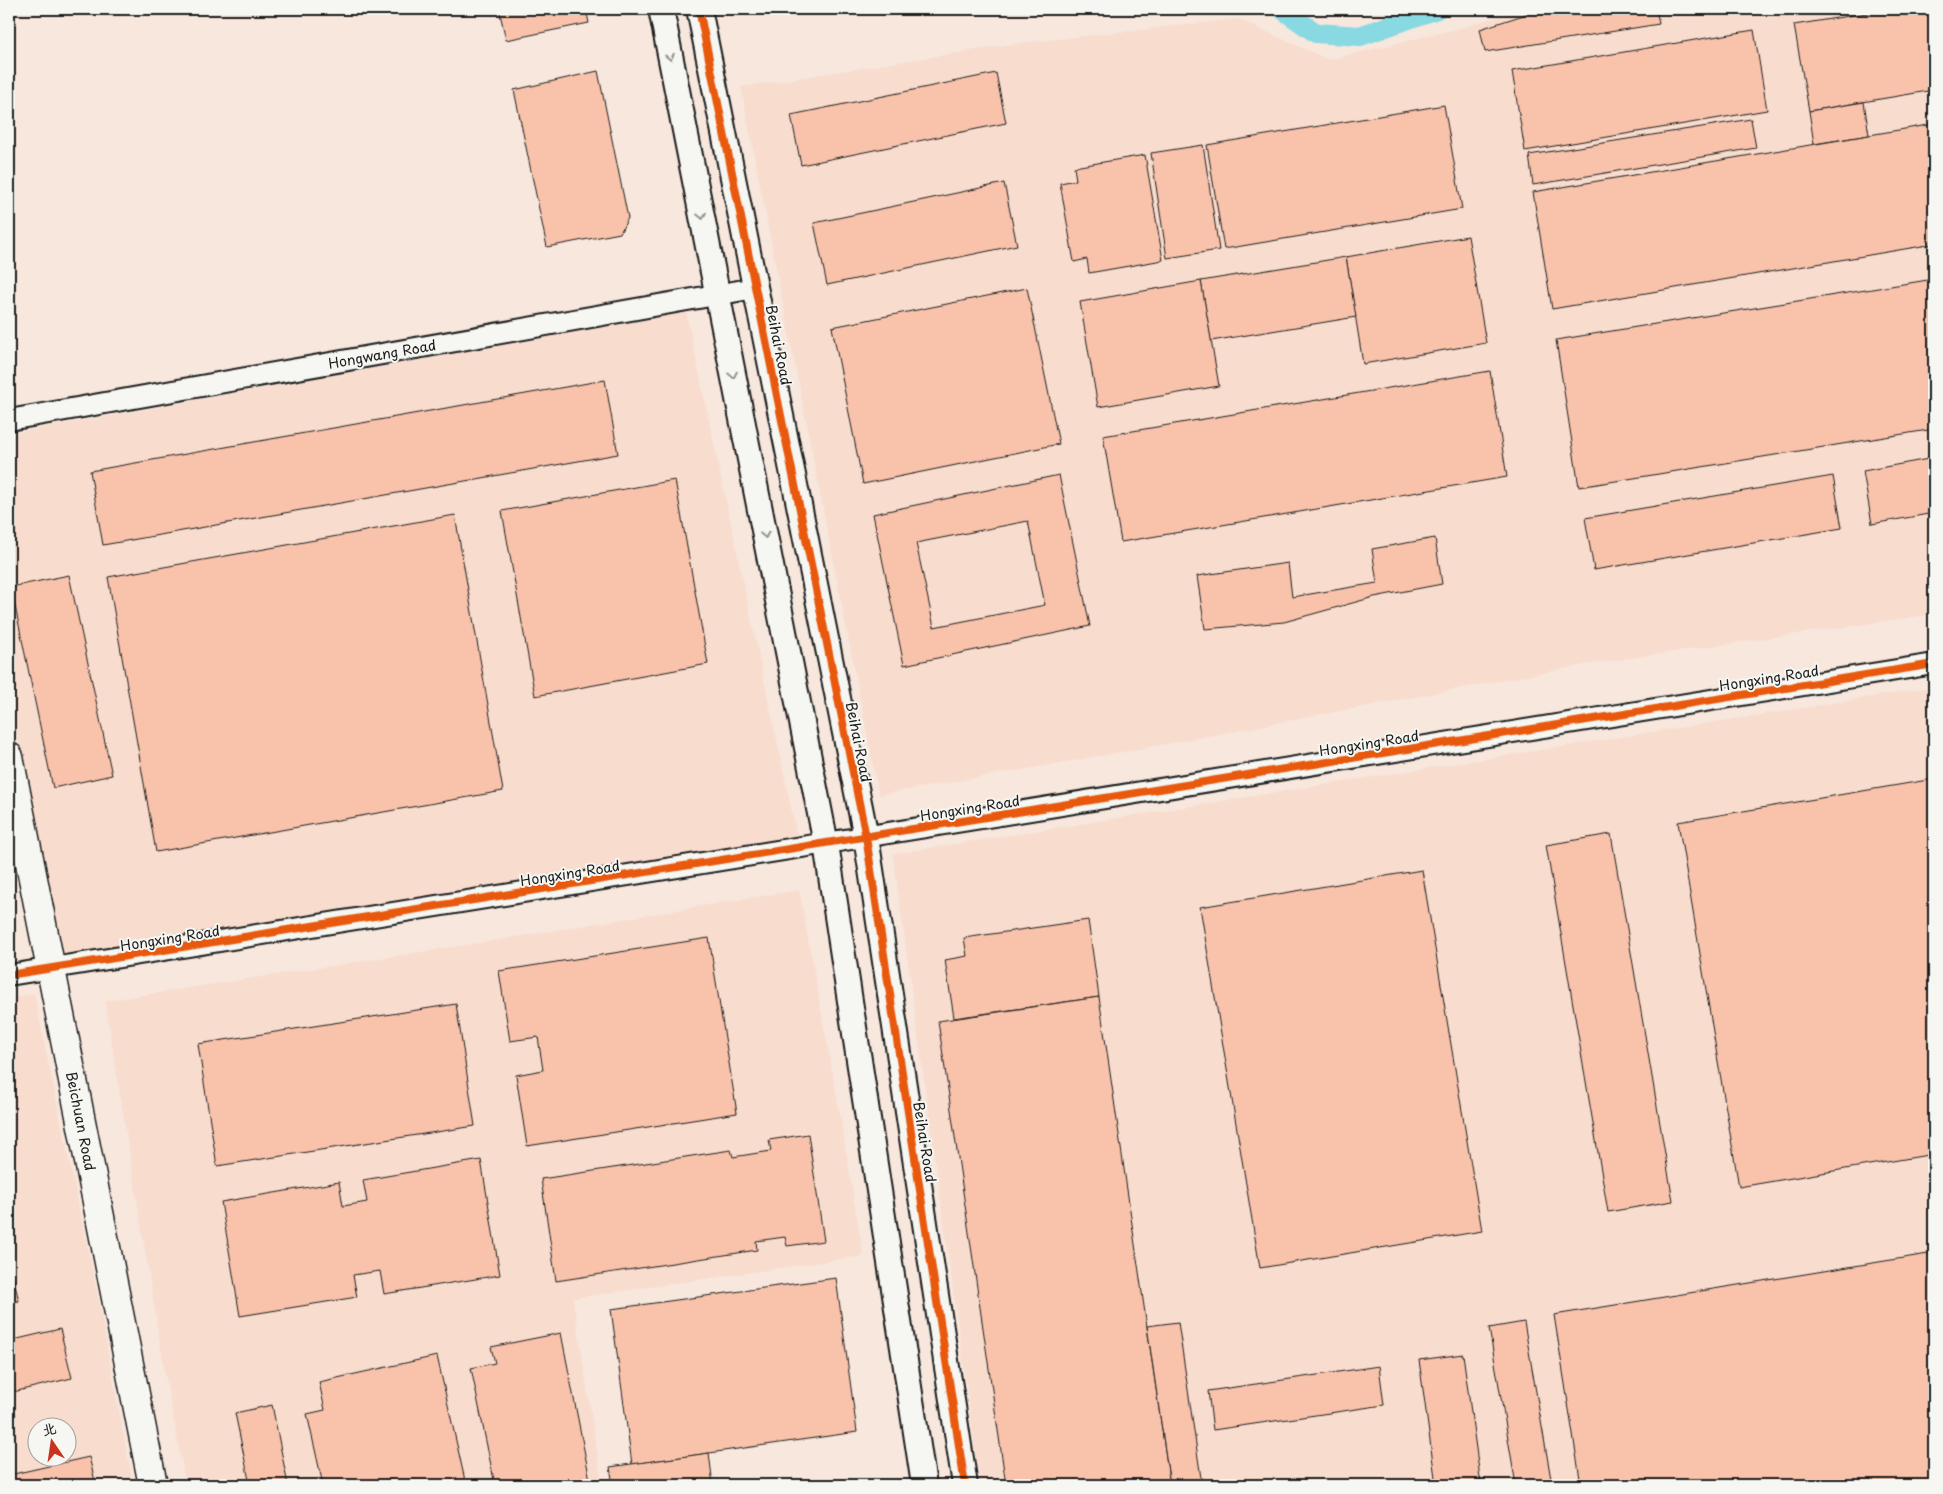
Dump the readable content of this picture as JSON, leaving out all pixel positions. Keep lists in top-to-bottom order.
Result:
{
  "streets": {
    "main road": ["Beichuan Road"],
    "street": ["Beihai Road", "Hongwang Road", "Hongxing Road"]
  },
  "crossings": [
    ["Beihai Road", "Hongwang Road"],
    ["Beihai Road", "Hongxing Road"],
    ["Hongxing Road", "Beichuan Road"]
  ],
  "north": "top"
}
